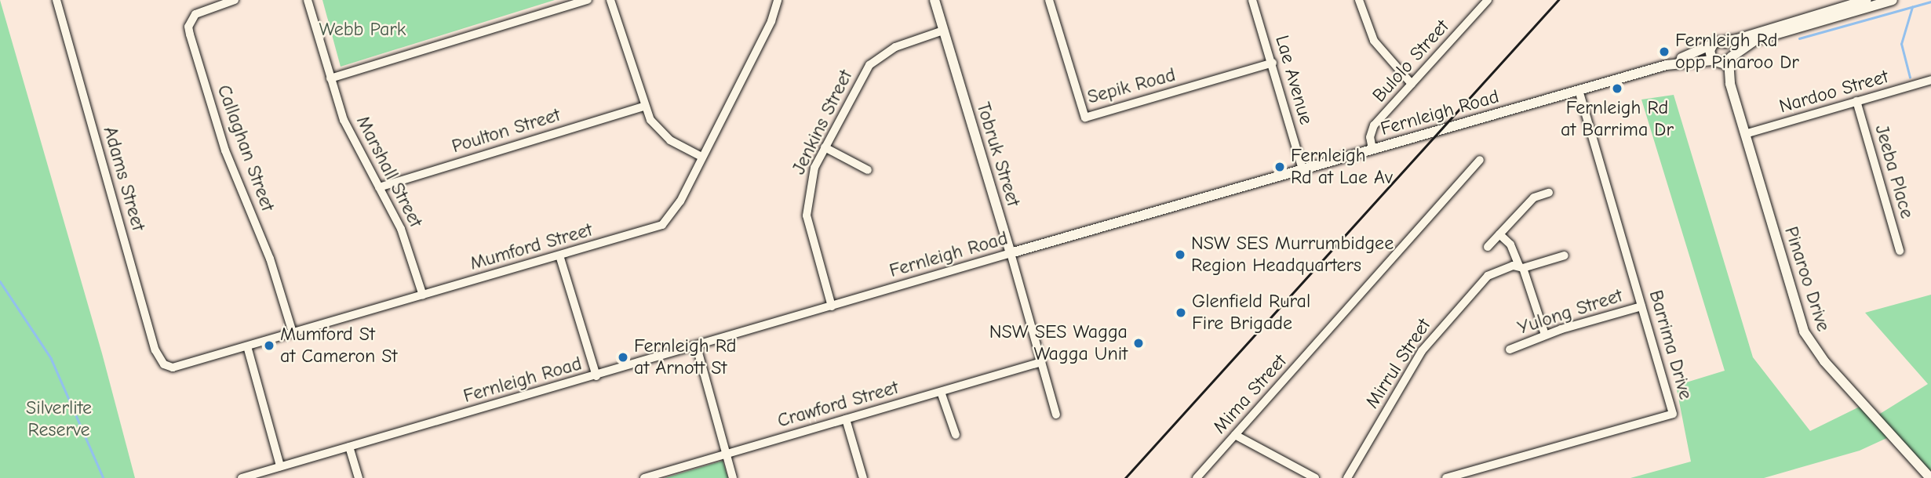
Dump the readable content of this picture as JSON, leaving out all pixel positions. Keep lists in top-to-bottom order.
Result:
{
  "streets": {
    "street": [
      "Bulolo Street",
      "Lae Avenue",
      "Sepik Road",
      "Nardoo Street",
      "Fernleigh Road",
      "Jenkins Street",
      "Poulton Street",
      "Callaghan Street",
      "Tobruk Street",
      "Marshall Street",
      "Jeeba Place",
      "Adams Street",
      "Mumford Street",
      "Pinaroo Drive",
      "Yulong Street",
      "Barrima Drive",
      "Mirrul Street",
      "Mima Street",
      "Crawford Street"
    ]
  },
  "crossings": [
    ["Bulolo Street", "Fernleigh Road"],
    ["Lae Avenue", "Sepik Road"],
    ["Lae Avenue", "Fernleigh Road"],
    ["Nardoo Street", "Jeeba Place"],
    ["Nardoo Street", "Pinaroo Drive"],
    ["Fernleigh Road", "Jenkins Street"],
    ["Fernleigh Road", "Tobruk Street"],
    ["Fernleigh Road", "Pinaroo Drive"],
    ["Fernleigh Road", "Barrima Drive"],
    ["Jenkins Street", "Tobruk Street"],
    ["Poulton Street", "Marshall Street"],
    ["Callaghan Street", "Mumford Street"],
    ["Tobruk Street", "Crawford Street"],
    ["Marshall Street", "Mumford Street"],
    ["Adams Street", "Mumford Street"],
    ["Yulong Street", "Barrima Drive"]
  ],
  "parks": ["Webb Park", "Silverlite Reserve"],
  "places": [
    "Fernleigh Rd opp Pinaroo Dr",
    "Fernleigh Rd at Barrima Dr",
    "Fernleigh Rd at Lae Av",
    "NSW SES Murrumbidgee Region Headquarters",
    "Glenfield Rural Fire Brigade",
    "NSW SES Wagga Wagga Unit",
    "Mumford St at Cameron St",
    "Fernleigh Rd at Arnott St"
  ]
}
